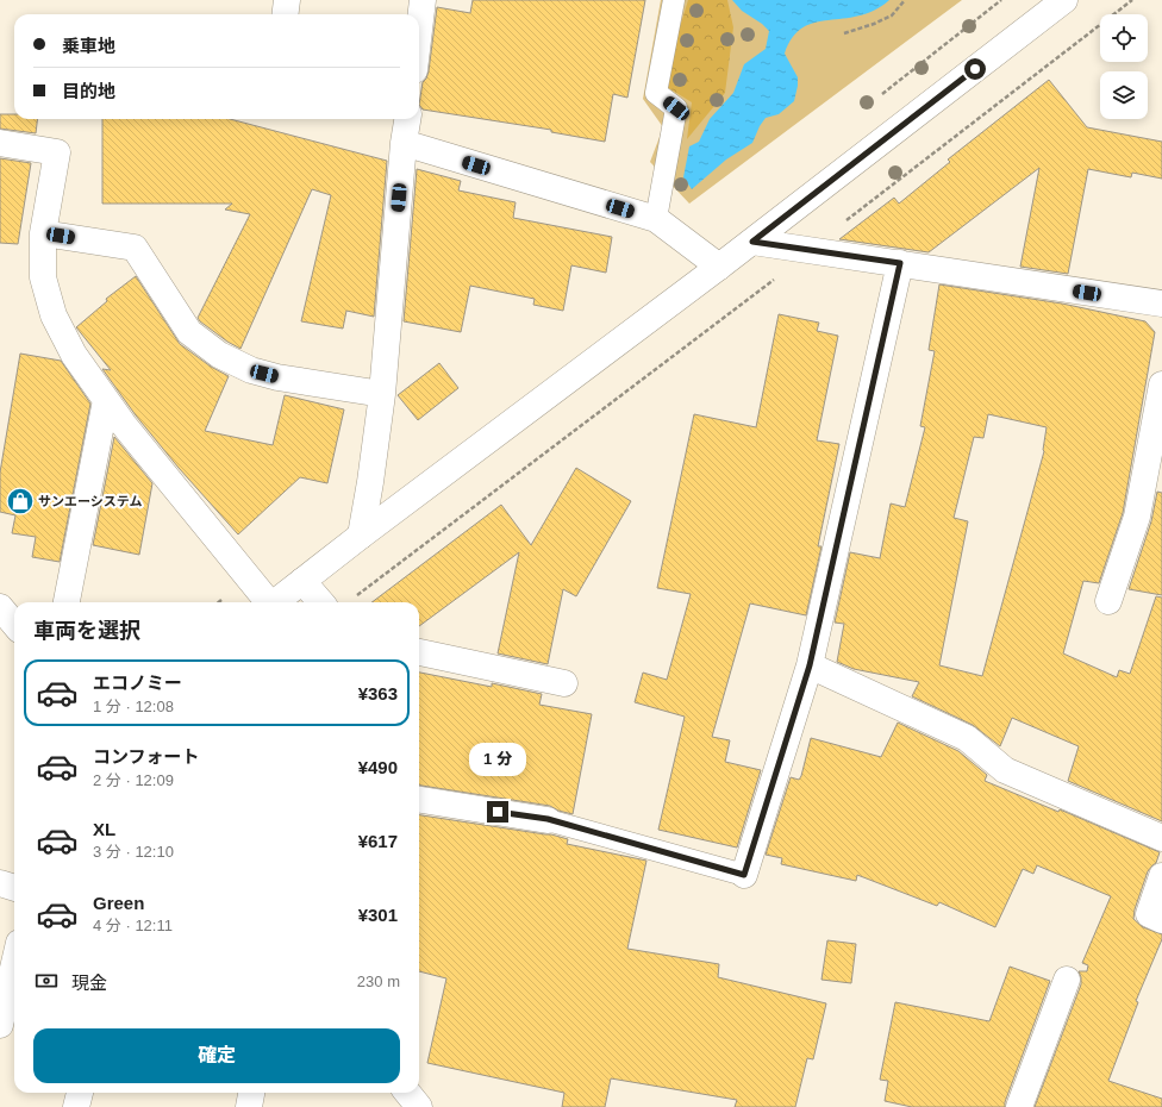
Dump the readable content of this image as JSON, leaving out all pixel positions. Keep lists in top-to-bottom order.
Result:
{
  "places": {
    "shop": ["サンエーシステム"]
  },
  "page": {
    "banner": ["乗車地", "目的地"],
    "heading": "車両を選択",
    "list": [
      {
        "name": "エコノミー",
        "note": "1 分 · 12:08",
        "value": "¥363"
      },
      {
        "name": "コンフォート",
        "note": "2 分 · 12:09",
        "value": "¥490"
      },
      {
        "name": "XL",
        "note": "3 分 · 12:10",
        "value": "¥617"
      },
      {
        "name": "Green",
        "note": "4 分 · 12:11",
        "value": "¥301"
      }
    ],
    "bubble": "1 分",
    "pay": ["現金", "230 m"],
    "buttons": "確定"
  }
}
